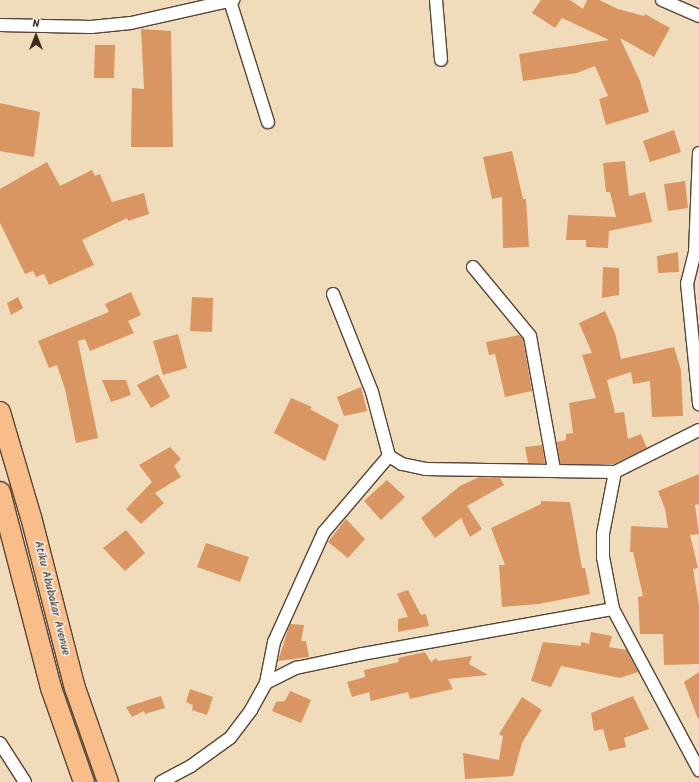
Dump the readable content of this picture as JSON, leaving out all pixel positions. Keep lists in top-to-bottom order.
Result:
{
  "streets": {
    "main road": ["Atiku Abubakar Avenue"]
  },
  "north": "top"
}
